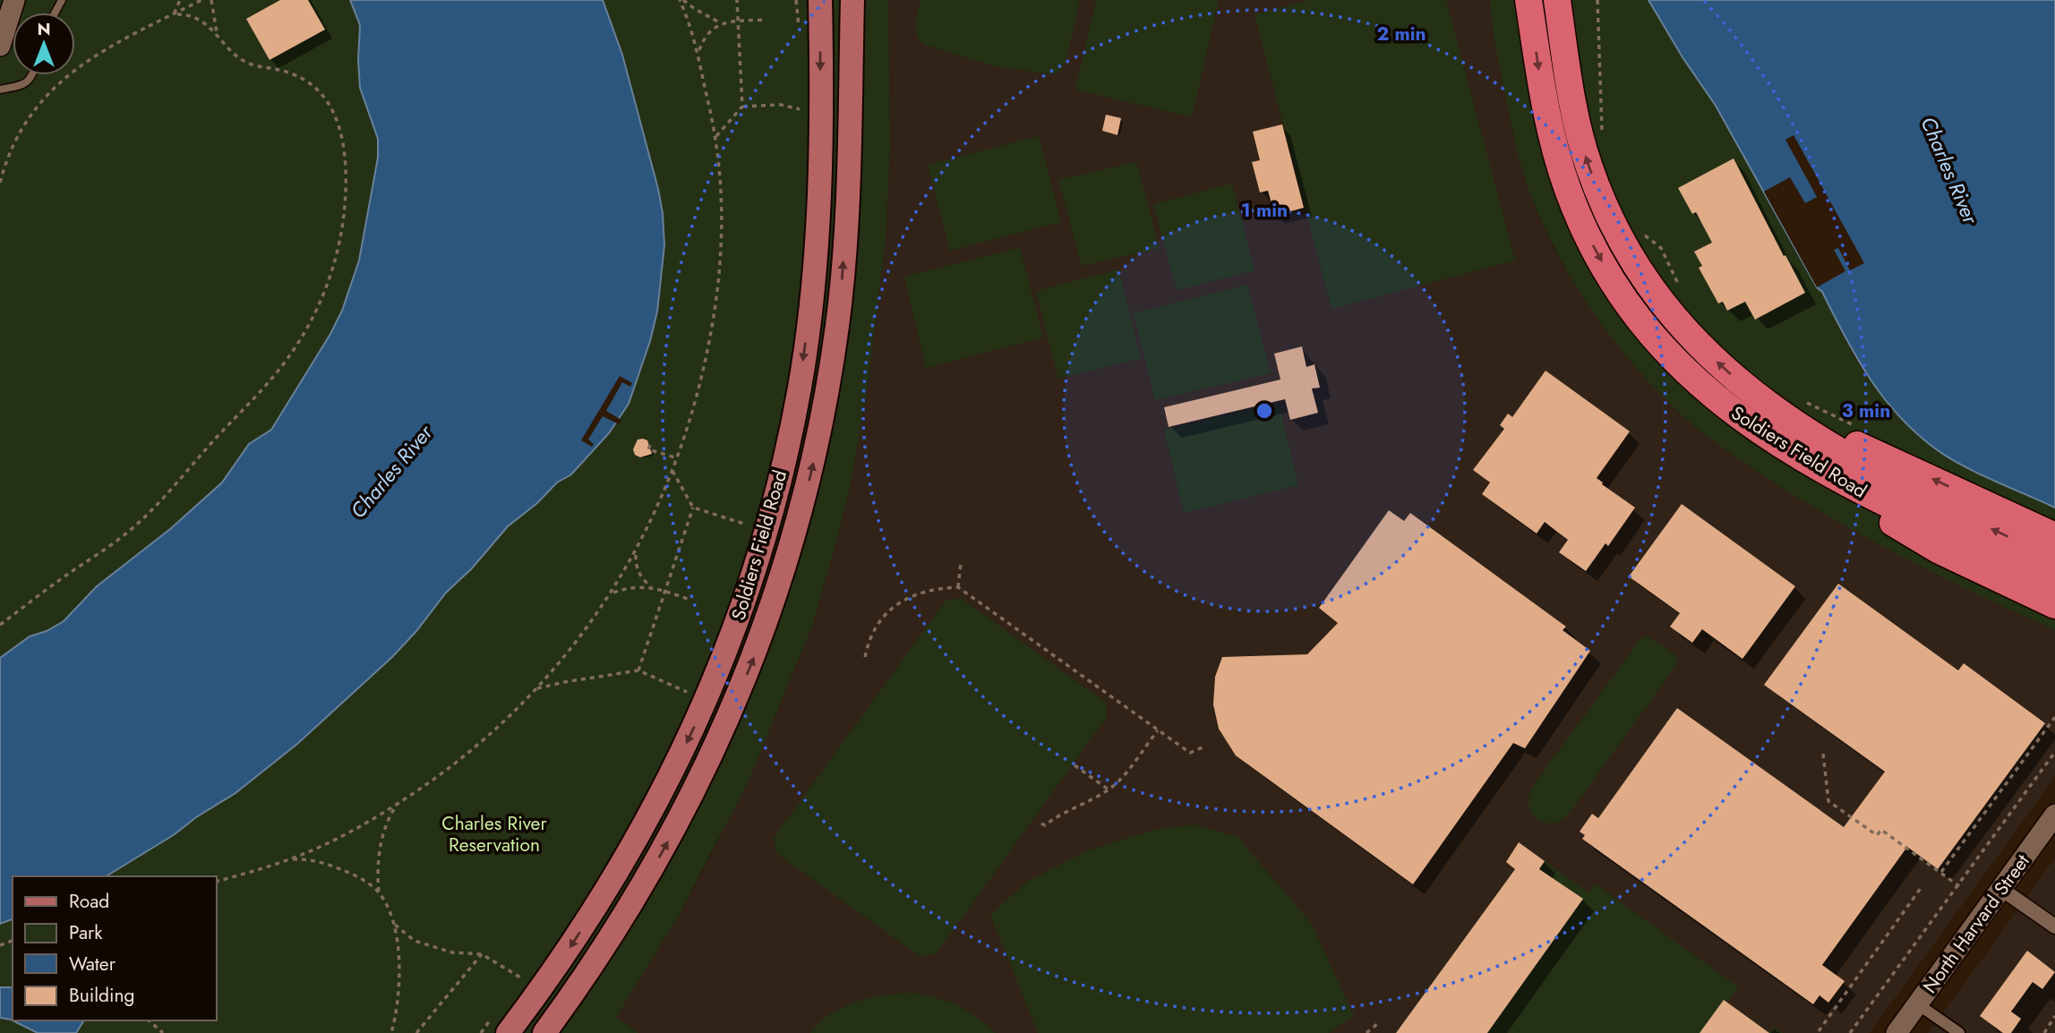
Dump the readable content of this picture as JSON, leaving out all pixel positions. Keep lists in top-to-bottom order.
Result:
{
  "streets": {
    "highway": ["Soldiers Field Road"],
    "main road": ["North Harvard Street"]
  },
  "water": ["Charles River"],
  "parks": ["Charles River Reservation"],
  "legend": [
    "Road",
    "Park",
    "Water",
    "Building"
  ],
  "north": "top",
  "rings": ["2 min", "1 min", "3 min"]
}
